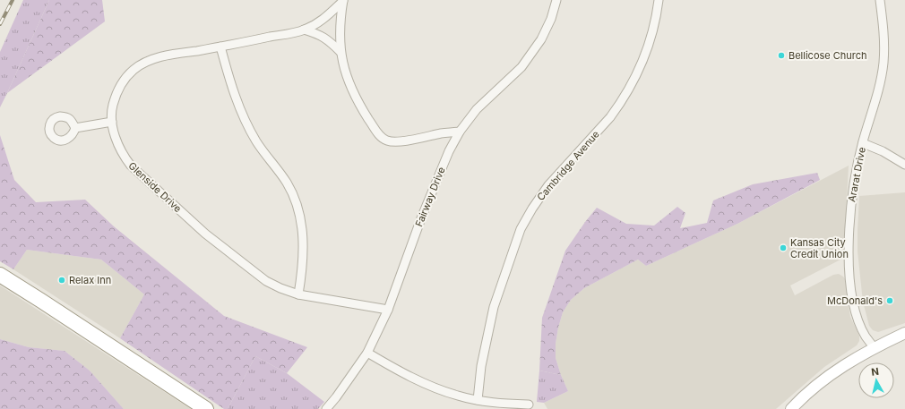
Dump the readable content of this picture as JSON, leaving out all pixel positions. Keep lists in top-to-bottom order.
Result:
{
  "streets": {
    "street": [
      "Cambridge Avenue",
      "Ararat Drive",
      "Glenside Drive",
      "Fairway Drive"
    ]
  },
  "crossings": [
    ["Glenside Drive", "Fairway Drive"]
  ],
  "places": [
    "Bellicose Church",
    "Kansas City Credit Union",
    "Relax Inn",
    "McDonald's"
  ],
  "north": "top"
}
